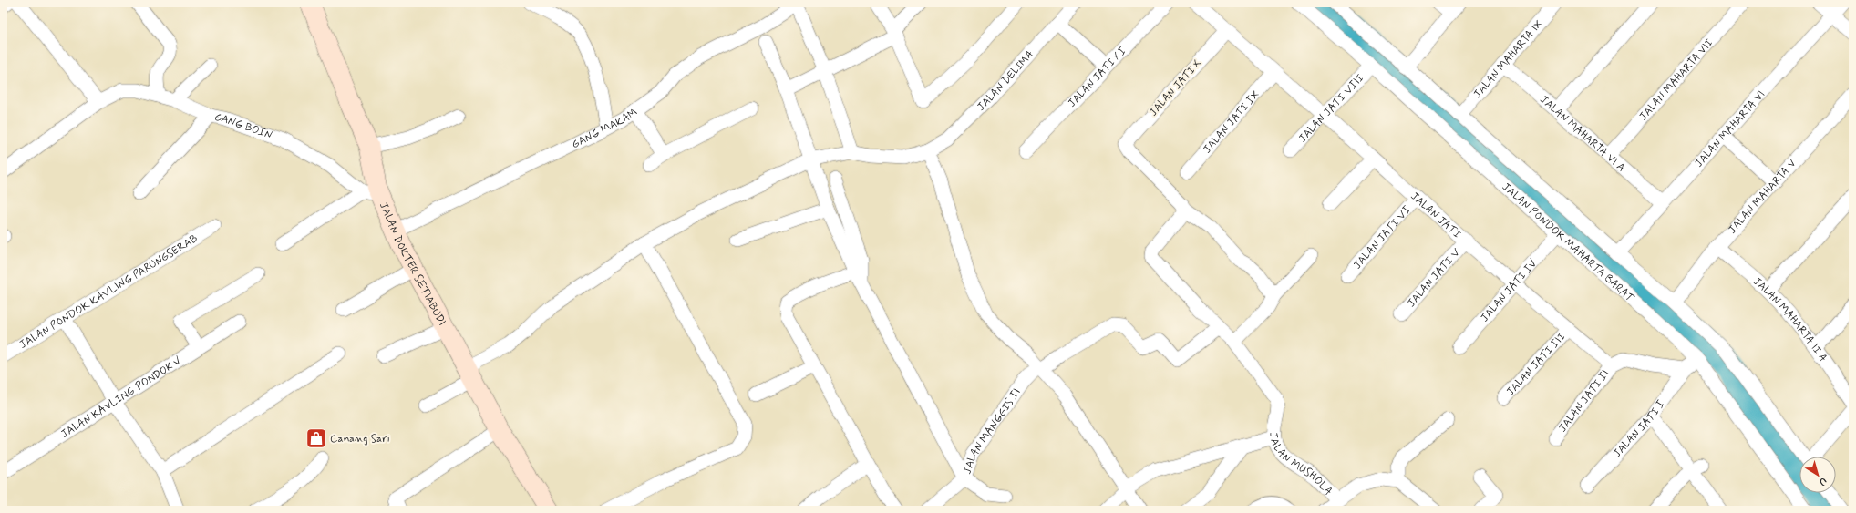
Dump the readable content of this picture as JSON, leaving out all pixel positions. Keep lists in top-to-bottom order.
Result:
{
  "streets": {
    "street": [
      "JALAN MAHARTA IX",
      "JALAN JATI XI",
      "JALAN MAHARTA VII",
      "JALAN DELIMA",
      "JALAN JATI X",
      "JALAN JATI VIII",
      "JALAN JATI IX",
      "GANG BOIN",
      "GANG MAKAM",
      "JALAN MAHARTA VI",
      "JALAN MAHARTA VI A",
      "JALAN MAHARTA V",
      "JALAN JATI",
      "JALAN JATI VI",
      "JALAN PONDOK MAHARTA BARAT",
      "JALAN DOKTER SETIABUDI",
      "JALAN JATI V",
      "JALAN PONDOK KAVLING PARUNGSERAB",
      "JALAN JATI IV",
      "JALAN MAHARTA II A",
      "JALAN JATI III",
      "JALAN KAVLING PONDOK V",
      "JALAN JATI II",
      "JALAN JATI I",
      "JALAN MANGGIS II",
      "JALAN MUSHOLA"
    ]
  },
  "crossings": [
    ["JALAN MAHARTA IX", "JALAN MAHARTA VI A"],
    ["JALAN MAHARTA IX", "JALAN PONDOK MAHARTA BARAT"],
    ["JALAN MAHARTA VII", "JALAN MAHARTA VI A"],
    ["JALAN JATI X", "JALAN JATI"],
    ["JALAN JATI X", "JALAN MUSHOLA"],
    ["JALAN JATI VIII", "JALAN JATI"],
    ["JALAN JATI VIII", "JALAN PONDOK MAHARTA BARAT"],
    ["JALAN JATI IX", "JALAN JATI"],
    ["GANG BOIN", "JALAN DOKTER SETIABUDI"],
    ["GANG MAKAM", "JALAN DOKTER SETIABUDI"],
    ["JALAN MAHARTA VI", "JALAN MAHARTA VI A"],
    ["JALAN MAHARTA VI", "JALAN PONDOK MAHARTA BARAT"],
    ["JALAN MAHARTA V", "JALAN PONDOK MAHARTA BARAT"],
    ["JALAN MAHARTA V", "JALAN MAHARTA II A"],
    ["JALAN JATI", "JALAN JATI VI"],
    ["JALAN JATI", "JALAN JATI V"],
    ["JALAN JATI", "JALAN JATI IV"],
    ["JALAN JATI", "JALAN JATI III"],
    ["JALAN JATI", "JALAN JATI II"],
    ["JALAN PONDOK MAHARTA BARAT", "JALAN JATI IV"],
    ["JALAN MANGGIS II", "JALAN MUSHOLA"]
  ],
  "places": {
    "shop": ["Canang Sari"]
  },
  "north": "bottom right"
}
